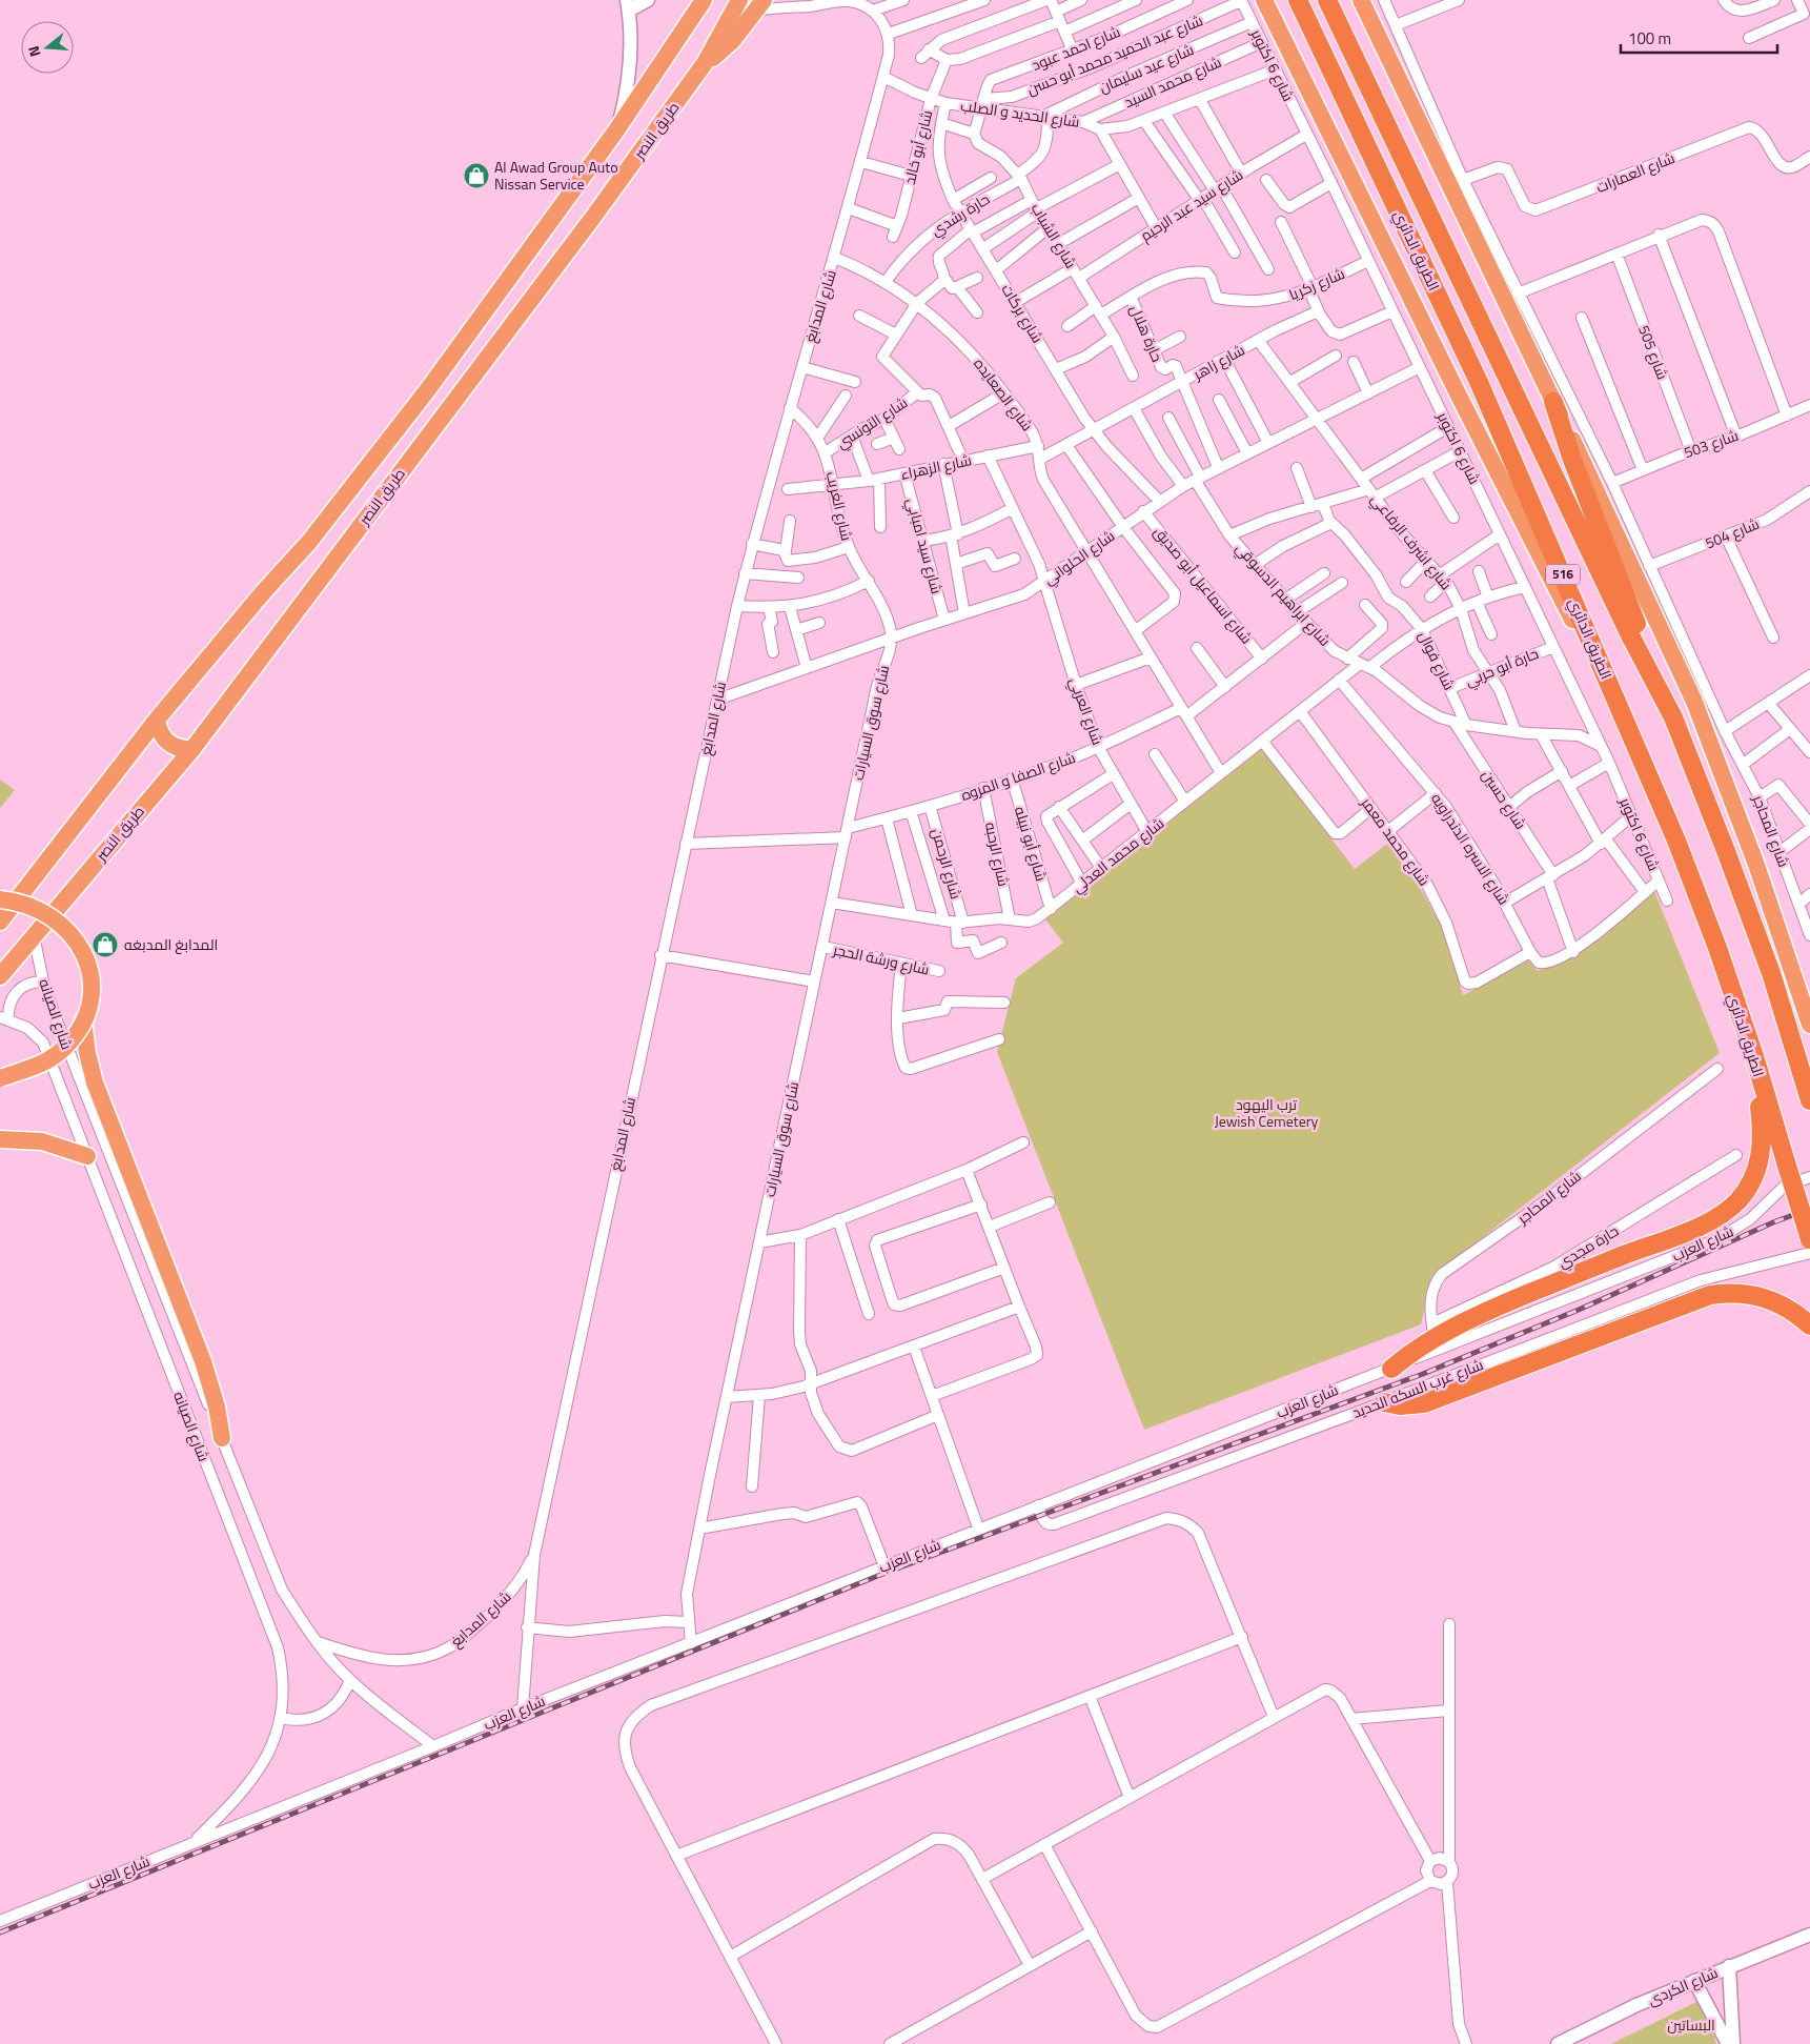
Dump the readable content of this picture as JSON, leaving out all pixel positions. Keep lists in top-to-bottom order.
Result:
{
  "streets": {
    "highway": ["طريق النصر", "الطريق الدائري", "516"],
    "street": [
      "شارع احمد عبود",
      "شارع عبد الحميد محمد أبو حسن",
      "شارع 6 اكتوبر",
      "شارع عيد سليمان",
      "شارع محمد السيد",
      "شارع الحديد و الصلب",
      "شارع أبو خالد",
      "شارع العمارات",
      "شارع سيد عبد الرحيم",
      "حارة رشدي",
      "شارع الشباب",
      "شارع زكريا",
      "شارع المدابغ",
      "شارع بركات",
      "حارة هلال",
      "شارع 505",
      "شارع زاهر",
      "شارع الصعايده",
      "شارع التونسي",
      "شارع 503",
      "شارع الزهراء",
      "شارع الغريب",
      "شارع 504",
      "شارع اشرف الرفاعي",
      "شارع سيد امبابي",
      "شارع الحلواني",
      "شارع اسماعيل أبو صديق",
      "شارع ابراهيم الدسوقي",
      "شارع فوال",
      "حارة أبو حربي",
      "شارع العربي",
      "شارع سوق السيارات",
      "شارع الصفا و المروه",
      "شارع حسين",
      "شارع المحاجر",
      "شارع محمد معمر",
      "شارع أبو نبيله",
      "شارع الاسره الدندراويه",
      "شارع الرحبه",
      "شارع محمد العدلي",
      "شارع الرحمن",
      "شارع ورشة الحجر",
      "شارع الصيانه",
      "شارع العزب",
      "حارة مجدي",
      "شارع غرب السكه الحديد",
      "شارع الكردى"
    ]
  },
  "crossings": [
    ["شارع احمد عبود", "شارع عبد الحميد محمد أبو حسن"],
    ["شارع احمد عبود", "شارع الحديد و الصلب"],
    ["شارع عبد الحميد محمد أبو حسن", "شارع 6 اكتوبر"],
    ["شارع عبد الحميد محمد أبو حسن", "شارع الحديد و الصلب"],
    ["شارع 6 اكتوبر", "شارع عيد سليمان"],
    ["شارع 6 اكتوبر", "شارع محمد السيد"],
    ["شارع 6 اكتوبر", "شارع الحديد و الصلب"],
    ["شارع 6 اكتوبر", "شارع سيد عبد الرحيم"],
    ["شارع 6 اكتوبر", "شارع زكريا"],
    ["شارع 6 اكتوبر", "شارع الحلواني"],
    ["شارع 6 اكتوبر", "شارع ابراهيم الدسوقي"],
    ["شارع 6 اكتوبر", "حارة أبو حربي"],
    ["شارع 6 اكتوبر", "شارع محمد العدلي"],
    ["شارع عيد سليمان", "شارع الحديد و الصلب"],
    ["شارع عيد سليمان", "حارة رشدي"],
    ["شارع محمد السيد", "شارع الحديد و الصلب"],
    ["شارع الحديد و الصلب", "شارع أبو خالد"],
    ["شارع الحديد و الصلب", "حارة رشدي"],
    ["شارع الحديد و الصلب", "شارع المدابغ"],
    ["شارع الحديد و الصلب", "شارع بركات"],
    ["طريق النصر", "شارع الصيانه"],
    ["شارع العمارات", "شارع المحاجر"],
    ["شارع سيد عبد الرحيم", "شارع الشباب"],
    ["شارع سيد عبد الرحيم", "شارع بركات"],
    ["حارة رشدي", "شارع الشباب"],
    ["حارة رشدي", "شارع بركات"],
    ["حارة رشدي", "شارع الصعايده"],
    ["شارع الشباب", "شارع زكريا"],
    ["شارع زكريا", "حارة هلال"],
    ["شارع المدابغ", "شارع الصعايده"],
    ["شارع المدابغ", "شارع الغريب"],
    ["شارع المدابغ", "شارع الحلواني"],
    ["شارع المدابغ", "شارع الصفا و المروه"],
    ["شارع المدابغ", "شارع الصيانه"],
    ["شارع المدابغ", "شارع العزب"],
    ["شارع بركات", "شارع زاهر"],
    ["شارع بركات", "شارع الحلواني"],
    ["حارة هلال", "شارع زاهر"],
    ["شارع 505", "شارع 503"],
    ["شارع زاهر", "شارع الصعايده"],
    ["شارع زاهر", "شارع اشرف الرفاعي"],
    ["شارع الصعايده", "شارع الزهراء"],
    ["شارع الصعايده", "شارع الحلواني"],
    ["شارع الصعايده", "شارع الصفا و المروه"],
    ["شارع الصعايده", "شارع محمد العدلي"],
    ["شارع التونسي", "شارع الغريب"],
    ["شارع 503", "شارع المحاجر"],
    ["شارع الزهراء", "شارع الغريب"],
    ["شارع الزهراء", "شارع سيد امبابي"],
    ["شارع الزهراء", "شارع العربي"],
    ["شارع الغريب", "شارع الحلواني"],
    ["شارع الغريب", "شارع سوق السيارات"],
    ["شارع 504", "شارع المحاجر"],
    ["شارع اشرف الرفاعي", "شارع الحلواني"],
    ["شارع اشرف الرفاعي", "شارع ابراهيم الدسوقي"],
    ["شارع اشرف الرفاعي", "حارة أبو حربي"],
    ["شارع اشرف الرفاعي", "شارع محمد العدلي"],
    ["شارع سيد امبابي", "شارع الحلواني"],
    ["شارع الحلواني", "شارع اسماعيل أبو صديق"],
    ["شارع الحلواني", "شارع ابراهيم الدسوقي"],
    ["شارع الحلواني", "شارع العربي"],
    ["شارع الحلواني", "شارع سوق السيارات"],
    ["شارع اسماعيل أبو صديق", "شارع الصفا و المروه"],
    ["شارع ابراهيم الدسوقي", "شارع فوال"],
    ["شارع ابراهيم الدسوقي", "شارع الصفا و المروه"],
    ["شارع ابراهيم الدسوقي", "شارع حسين"],
    ["شارع ابراهيم الدسوقي", "شارع محمد العدلي"],
    ["شارع فوال", "حارة أبو حربي"],
    ["شارع فوال", "شارع محمد العدلي"],
    ["شارع العربي", "شارع الصفا و المروه"],
    ["شارع العربي", "شارع محمد العدلي"],
    ["شارع سوق السيارات", "شارع الصفا و المروه"],
    ["شارع سوق السيارات", "شارع محمد العدلي"],
    ["شارع سوق السيارات", "شارع ورشة الحجر"],
    ["شارع سوق السيارات", "شارع العزب"],
    ["شارع الصفا و المروه", "شارع أبو نبيله"],
    ["شارع الصفا و المروه", "شارع الرحبه"],
    ["شارع الصفا و المروه", "شارع الرحمن"],
    ["شارع المحاجر", "شارع العزب"],
    ["شارع المحاجر", "حارة مجدي"],
    ["شارع محمد معمر", "شارع الاسره الدندراويه"],
    ["شارع محمد معمر", "شارع محمد العدلي"],
    ["شارع أبو نبيله", "شارع محمد العدلي"],
    ["شارع الاسره الدندراويه", "شارع محمد العدلي"],
    ["شارع الرحبه", "شارع محمد العدلي"],
    ["شارع محمد العدلي", "شارع الرحمن"],
    ["شارع الصيانه", "شارع العزب"],
    ["شارع العزب", "حارة مجدي"],
    ["شارع العزب", "شارع غرب السكه الحديد"]
  ],
  "parks": ["ترب اليهود Jewish Cemetery", "البساتين"],
  "places": {
    "shop": ["Al Awad Group Auto Nissan Service", "المدابغ المدبغه"]
  },
  "scale_bar": "100 m",
  "north": "left"
}
